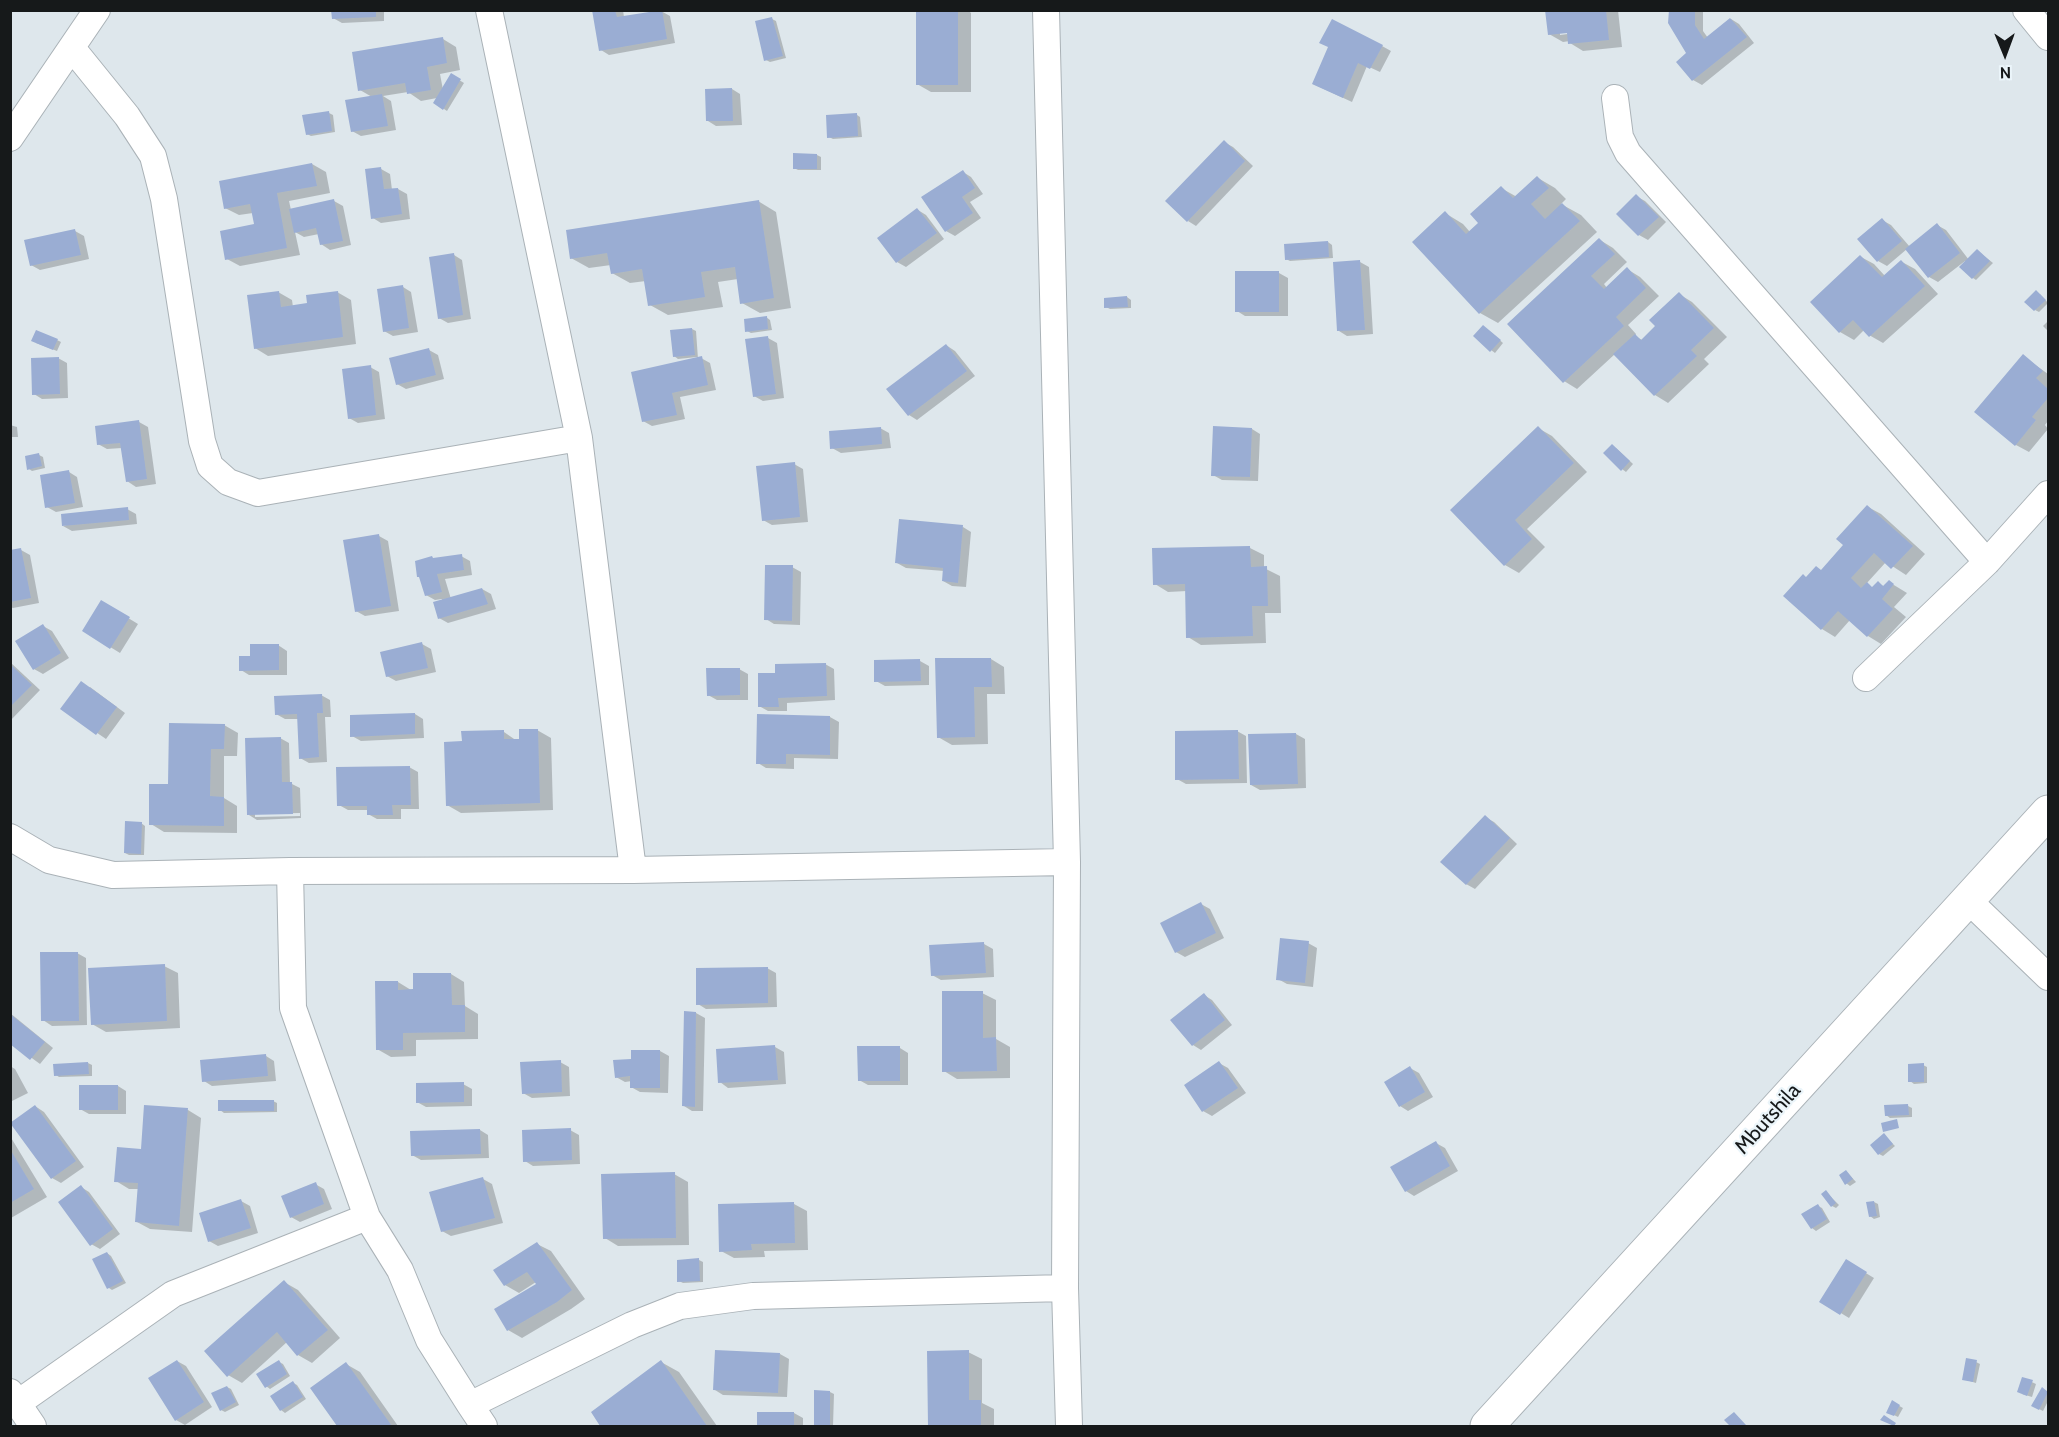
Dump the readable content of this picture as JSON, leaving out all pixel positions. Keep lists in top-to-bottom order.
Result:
{
  "streets": {
    "street": ["Mbutshila"]
  },
  "north": "bottom"
}
